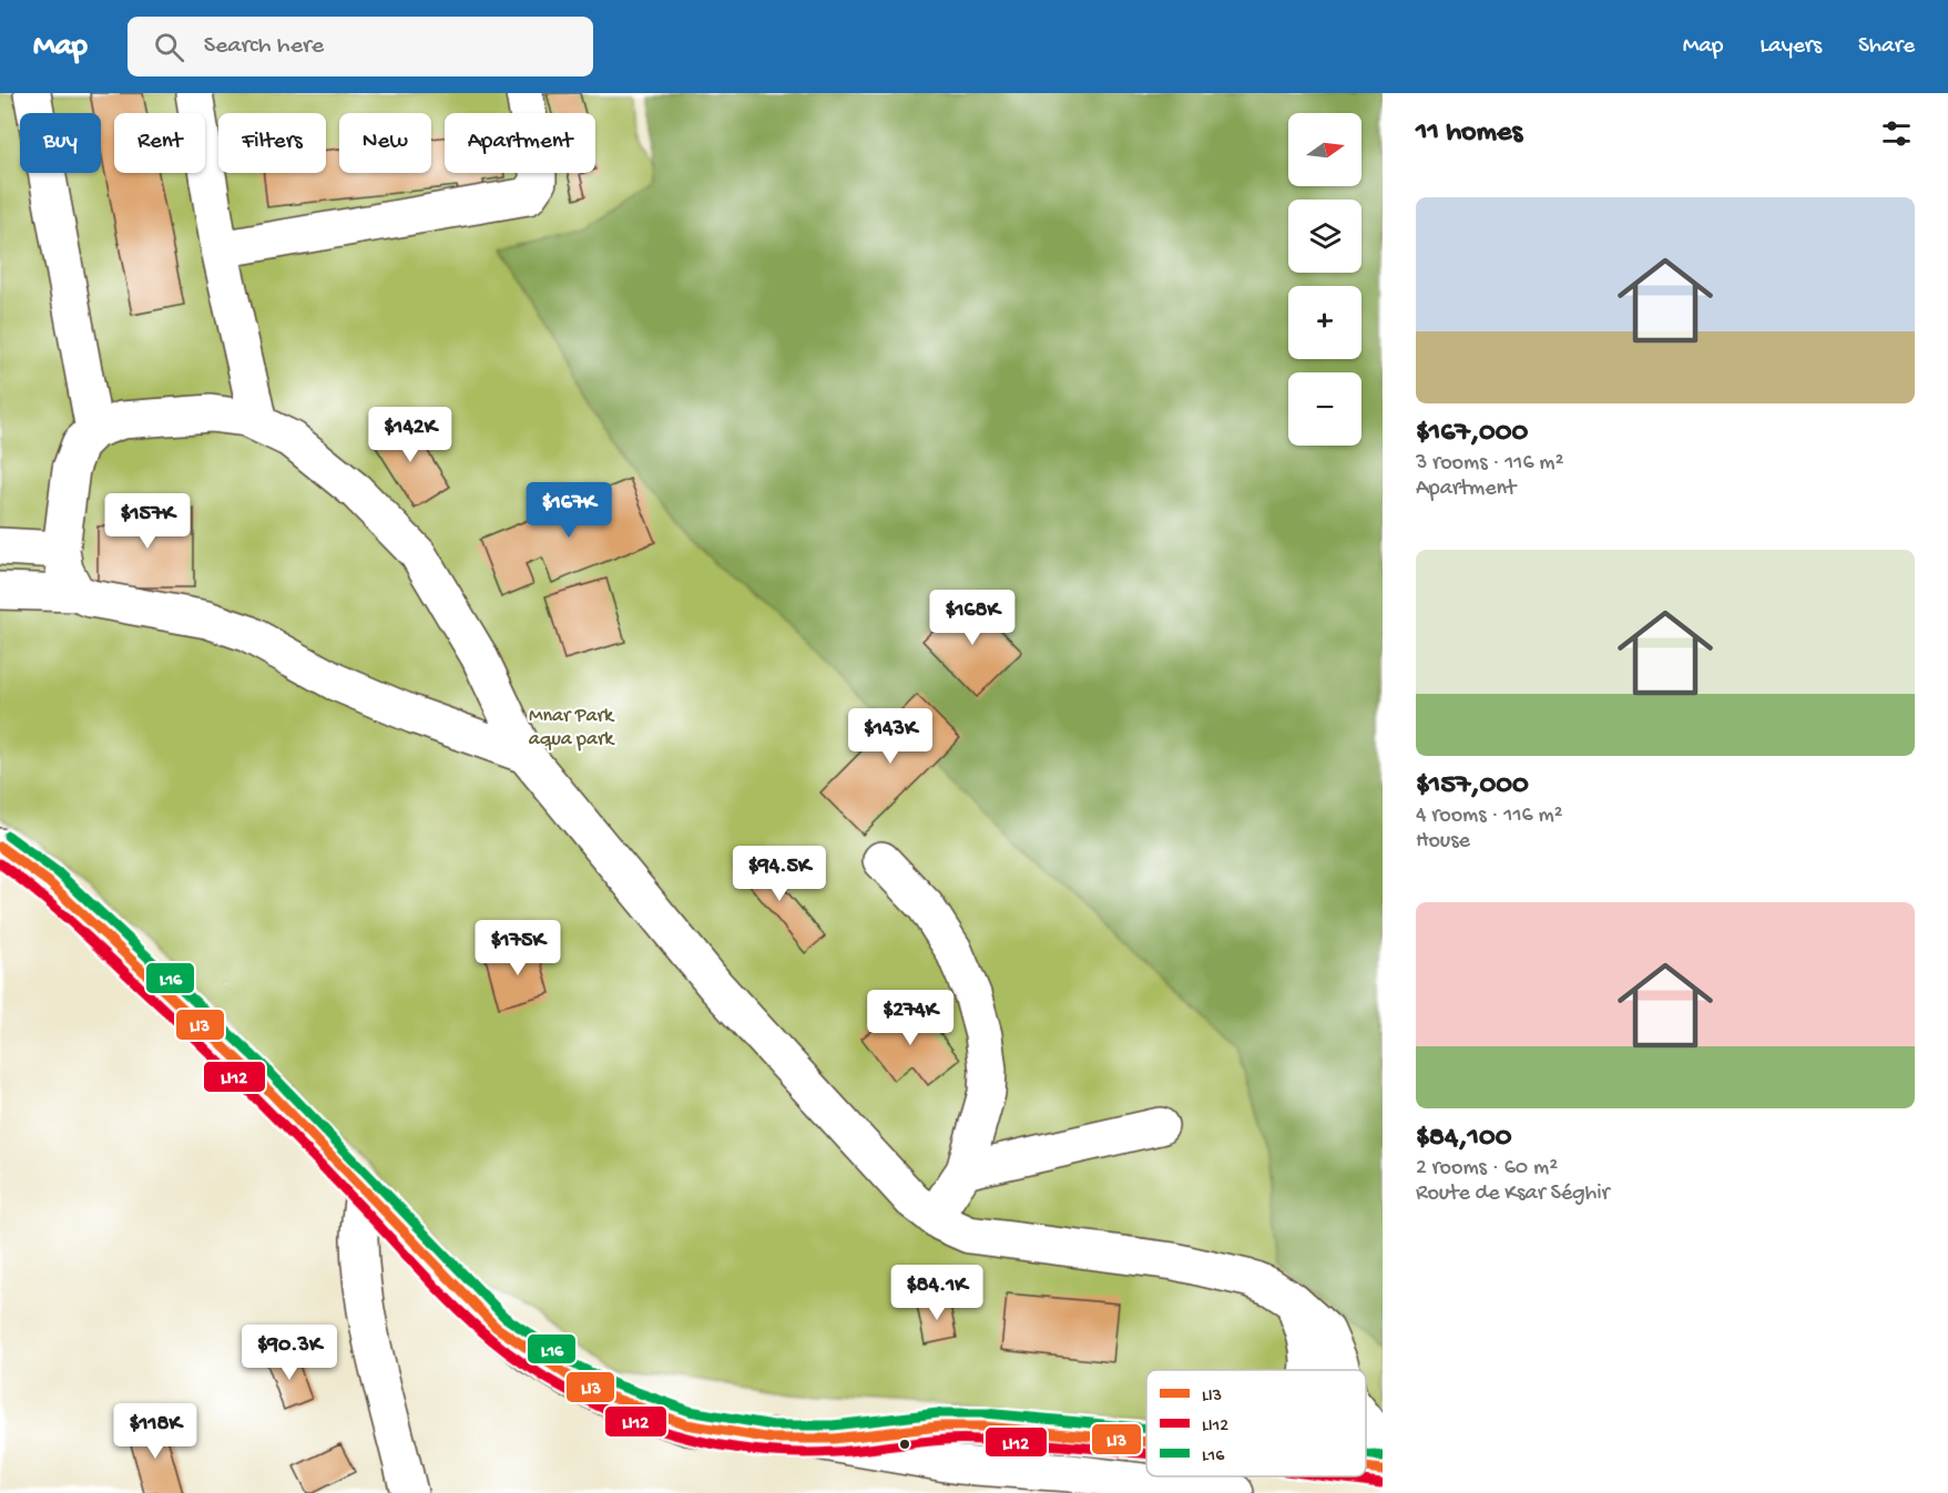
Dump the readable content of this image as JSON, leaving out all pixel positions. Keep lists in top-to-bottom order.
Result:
{
  "parks": ["Mnar Park aqua park"],
  "lines": ["transit line L16", "transit line LI3", "transit line LI12"],
  "legend": ["LI3", "LI12", "L16"],
  "north": "right",
  "page": {
    "header": "Map",
    "search": "Search here",
    "nav": ["Map", "Layers", "Share"],
    "heading": "11 homes",
    "map_buttons": ["+", "−"],
    "chip": [
      "Buy",
      "Rent",
      "Filters",
      "New",
      "Apartment"
    ],
    "list": [
      {
        "name": "$167,000",
        "note": "3 rooms · 116 m² · Apartment"
      },
      {
        "name": "$157,000",
        "note": "4 rooms · 116 m² · House"
      },
      {
        "name": "$84,100",
        "note": "2 rooms · 60 m² · Route de Ksar Séghir"
      }
    ],
    "price": [
      "$142K",
      "$167K",
      "$157K",
      "$168K",
      "$143K",
      "$94.5K",
      "$175K",
      "$274K",
      "$84.1K",
      "$90.3K",
      "$118K"
    ]
  }
}
